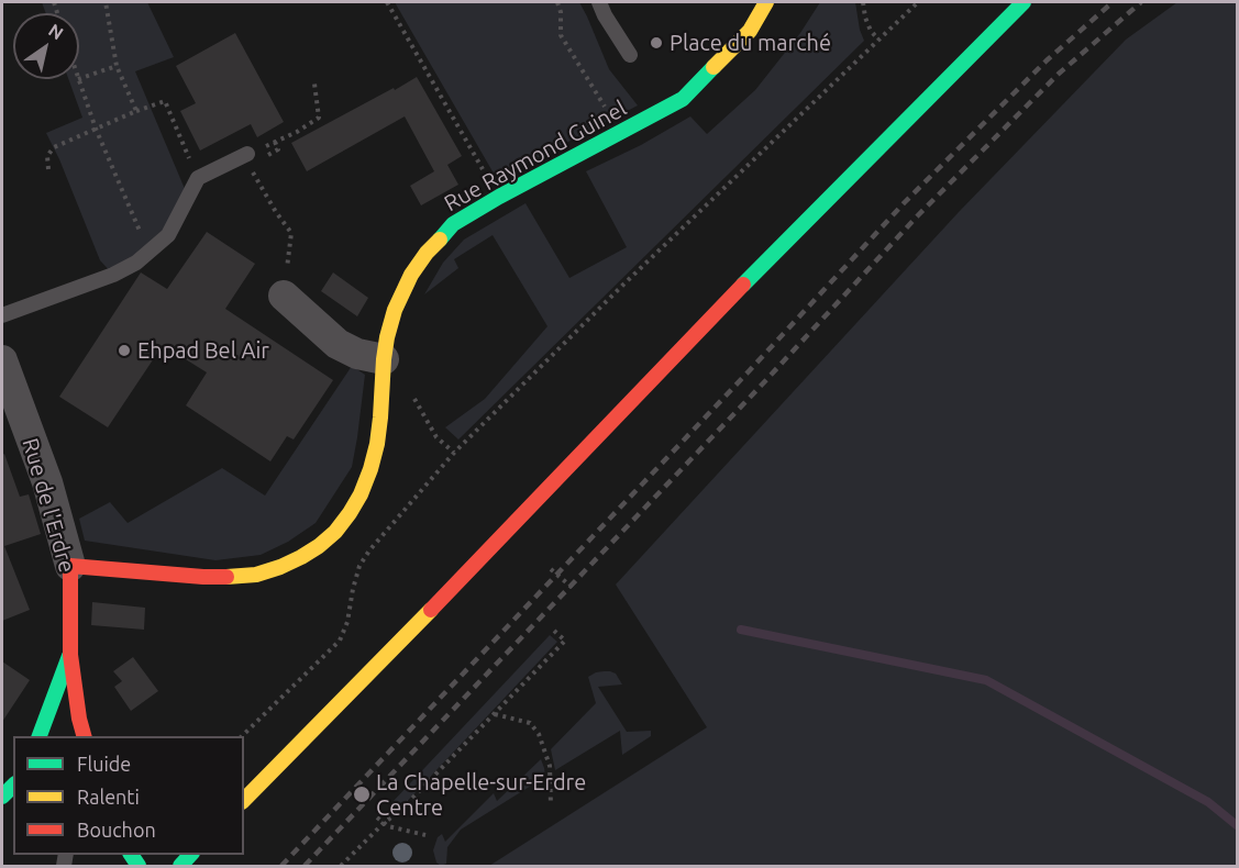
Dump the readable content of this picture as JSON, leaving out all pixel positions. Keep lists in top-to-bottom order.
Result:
{
  "streets": {
    "street": ["Rue Raymond Guinel", "Rue de l'Erdre"]
  },
  "crossings": [
    ["Rue Raymond Guinel", "Rue de l'Erdre"]
  ],
  "places": ["Place du marché", "Ehpad Bel Air", "La Chapelle-sur-Erdre Centre"],
  "legend": ["Fluide", "Ralenti", "Bouchon"],
  "north": "top right"
}
